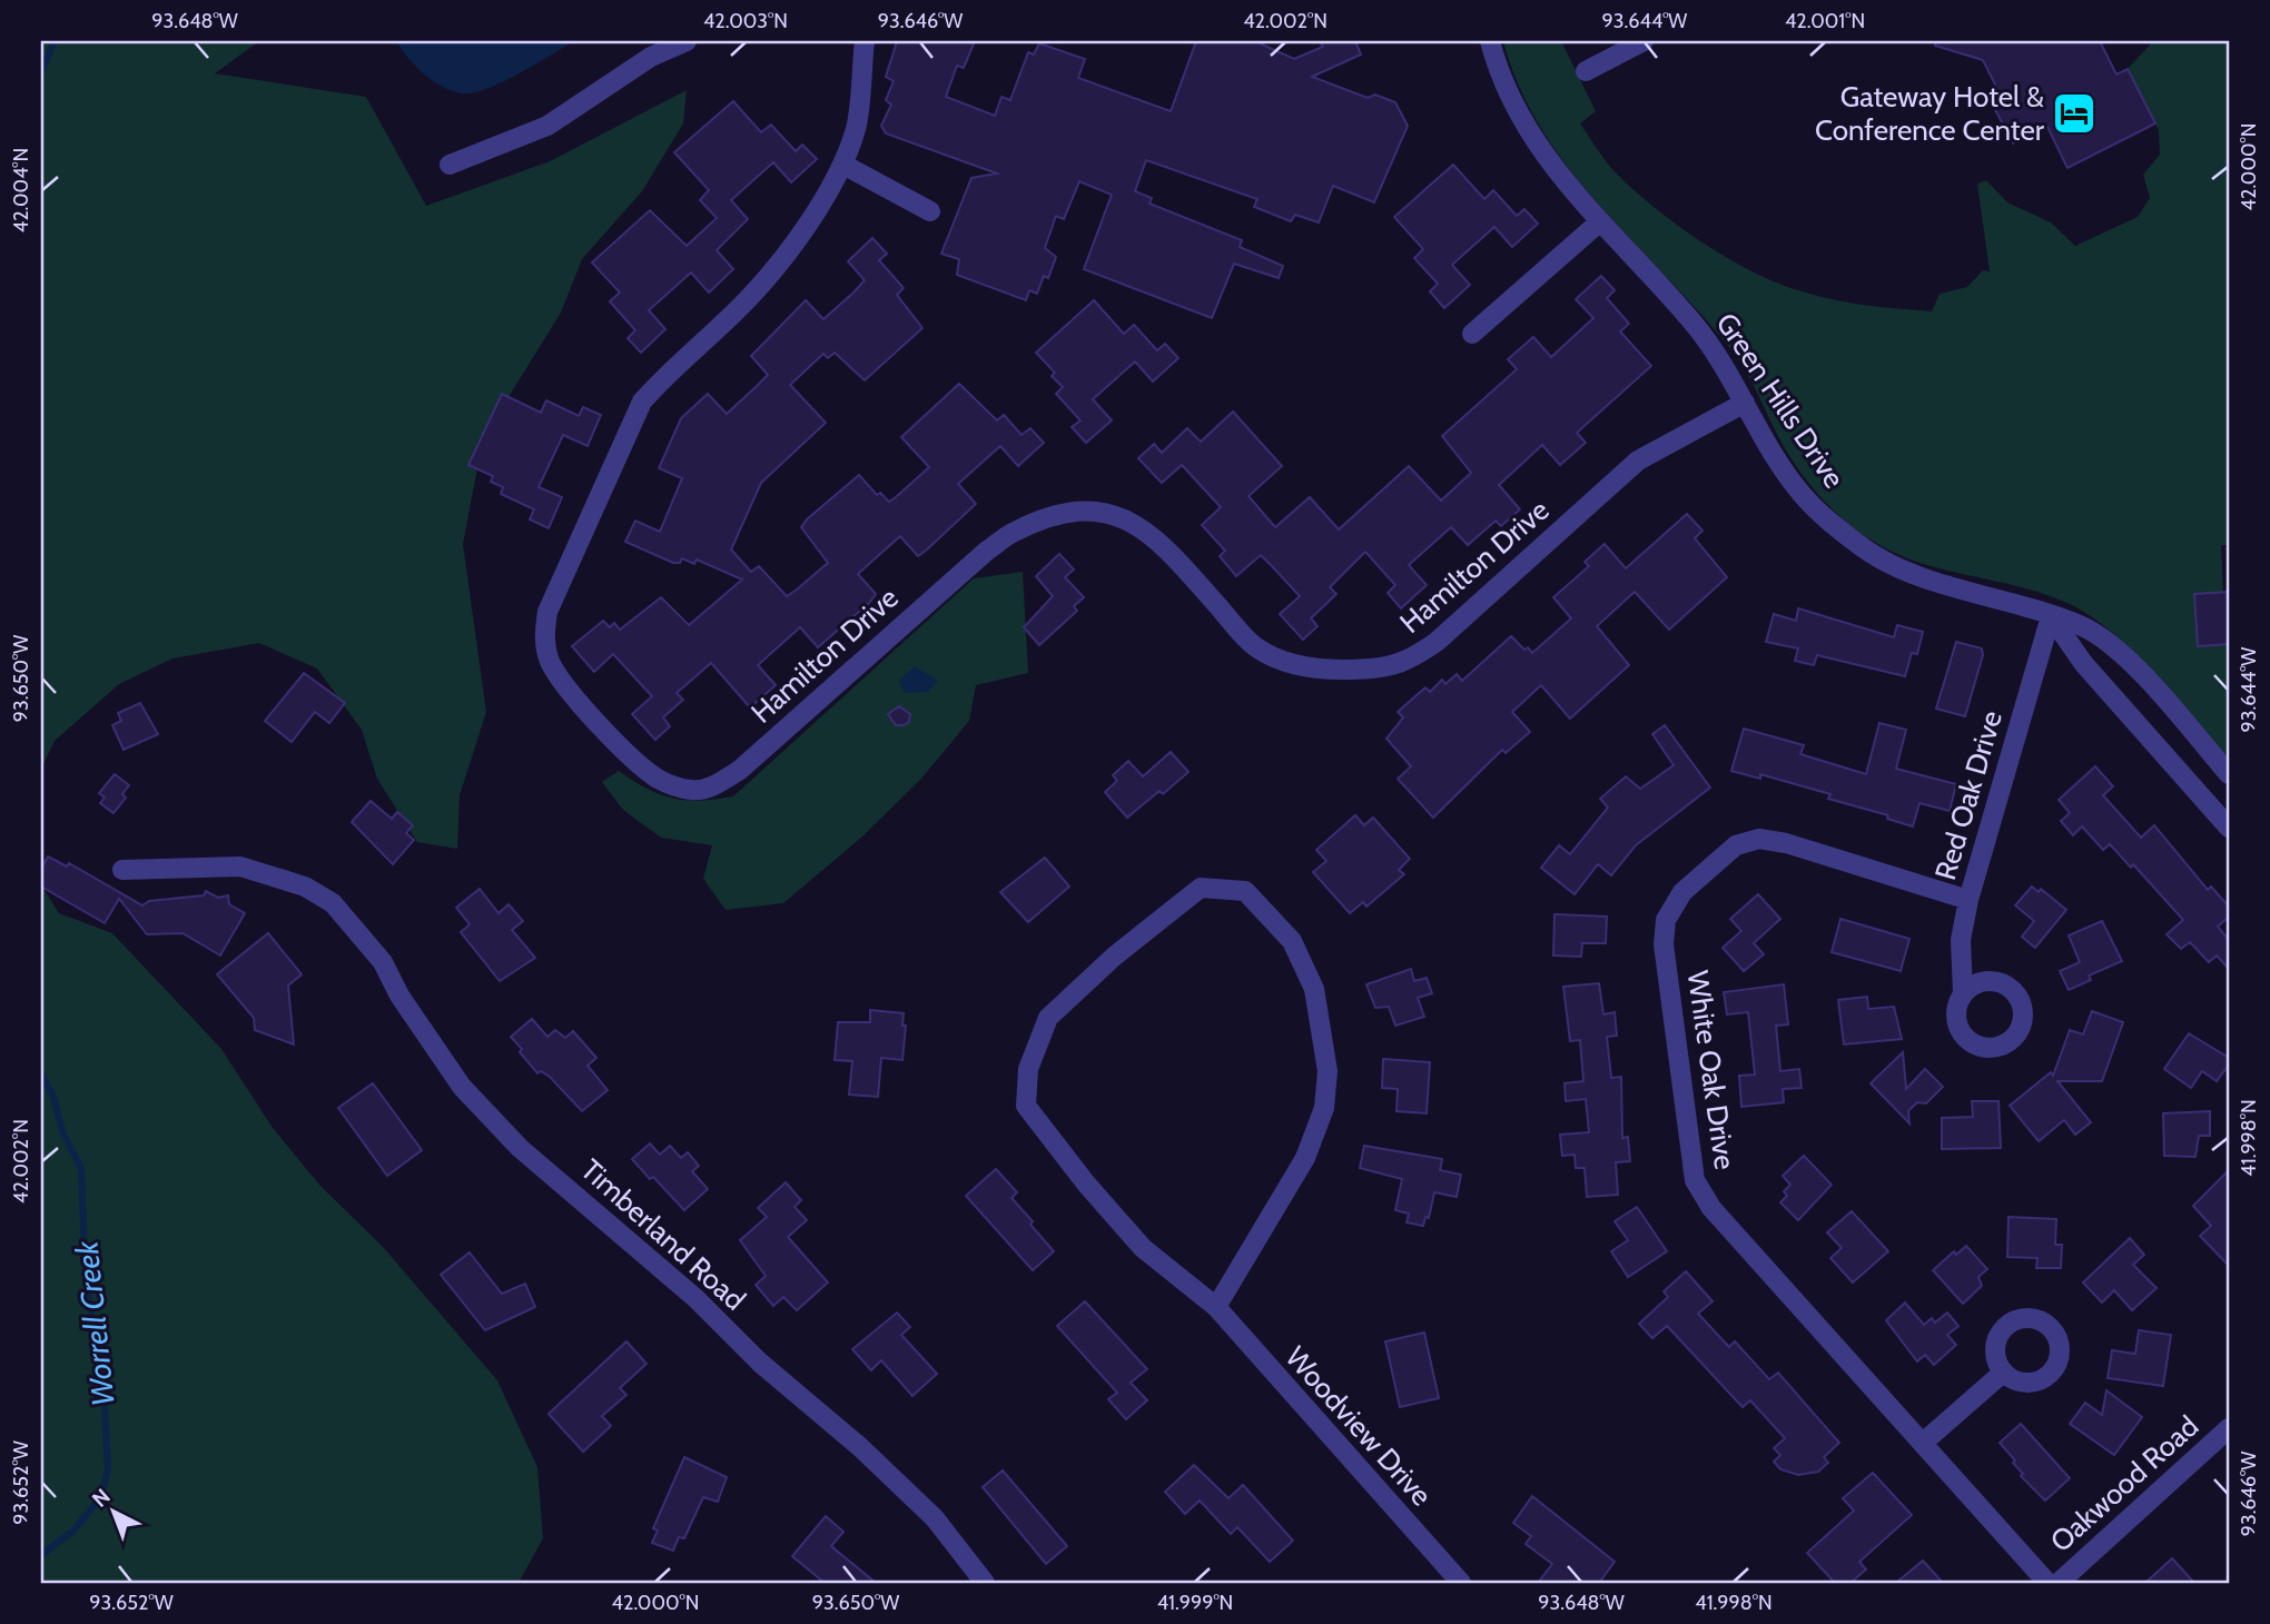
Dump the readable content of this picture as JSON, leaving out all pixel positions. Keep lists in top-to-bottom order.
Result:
{
  "streets": {
    "street": [
      "Green Hills Drive",
      "Hamilton Drive",
      "Red Oak Drive",
      "White Oak Drive",
      "Timberland Road",
      "Woodview Drive",
      "Oakwood Road"
    ]
  },
  "crossings": [
    ["Green Hills Drive", "Hamilton Drive"],
    ["Green Hills Drive", "Red Oak Drive"],
    ["Red Oak Drive", "White Oak Drive"]
  ],
  "water": ["Worrell Creek"],
  "places": {
    "hotel": ["Gateway Hotel & Conference Center"]
  },
  "north": "top left",
  "coordinates": [
    "93.648°W",
    "42.003°N",
    "93.646°W",
    "42.002°N",
    "93.644°W",
    "42.001°N",
    "42.000°N",
    "42.004°N",
    "93.650°W",
    "41.998°N",
    "93.652°W",
    "41.999°N"
  ]
}
